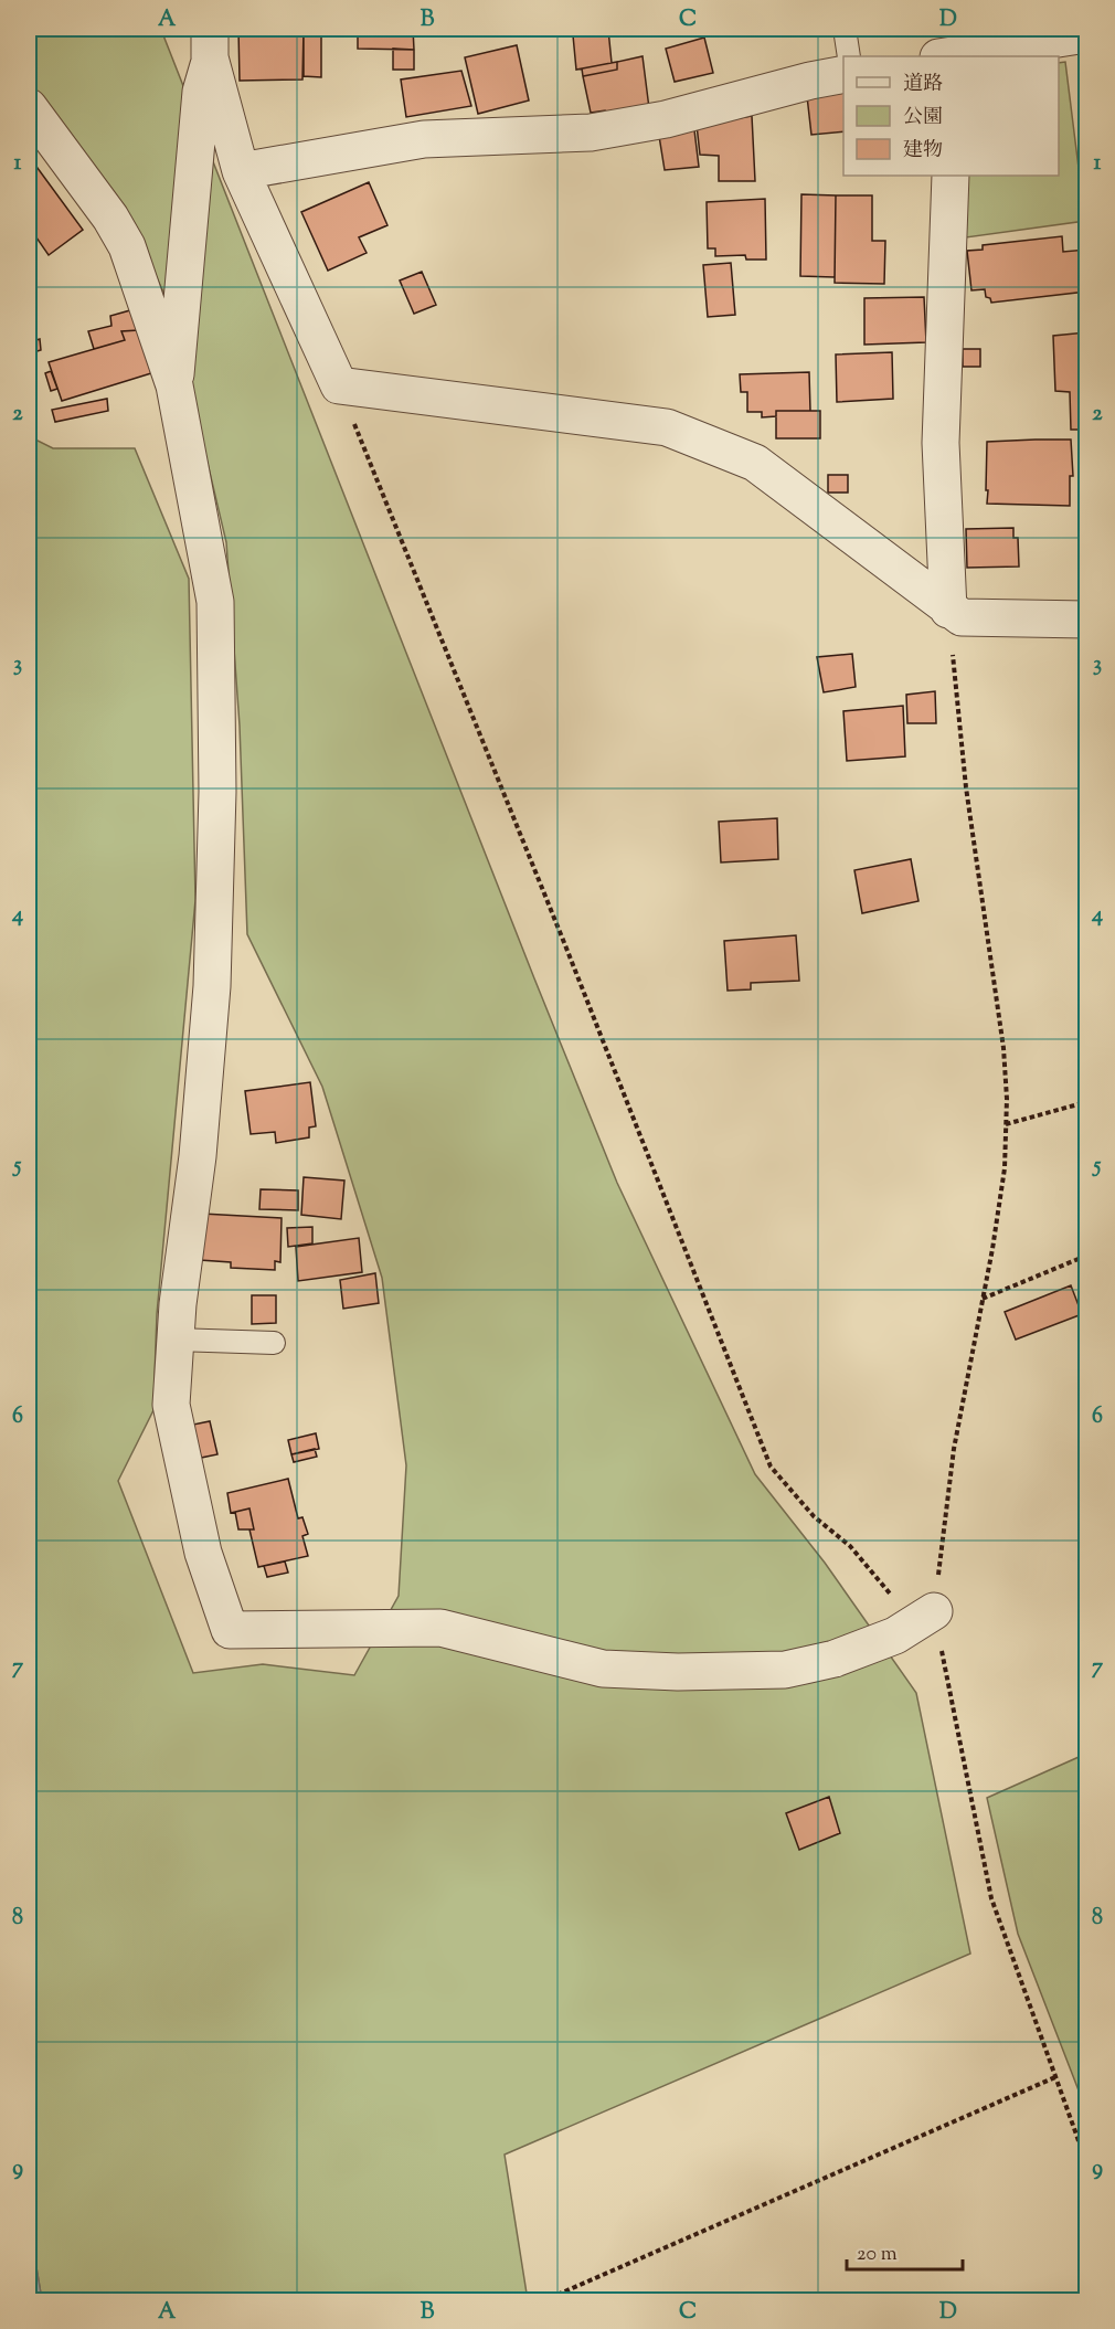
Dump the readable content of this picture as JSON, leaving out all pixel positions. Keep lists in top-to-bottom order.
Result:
{
  "legend": ["道路", "公園", "建物"],
  "scale_bar": "20 m",
  "grid": {
    "columns": [
      "A",
      "B",
      "C",
      "D"
    ],
    "rows": [
      "1",
      "2",
      "3",
      "4",
      "5",
      "6",
      "7",
      "8",
      "9"
    ]
  }
}
